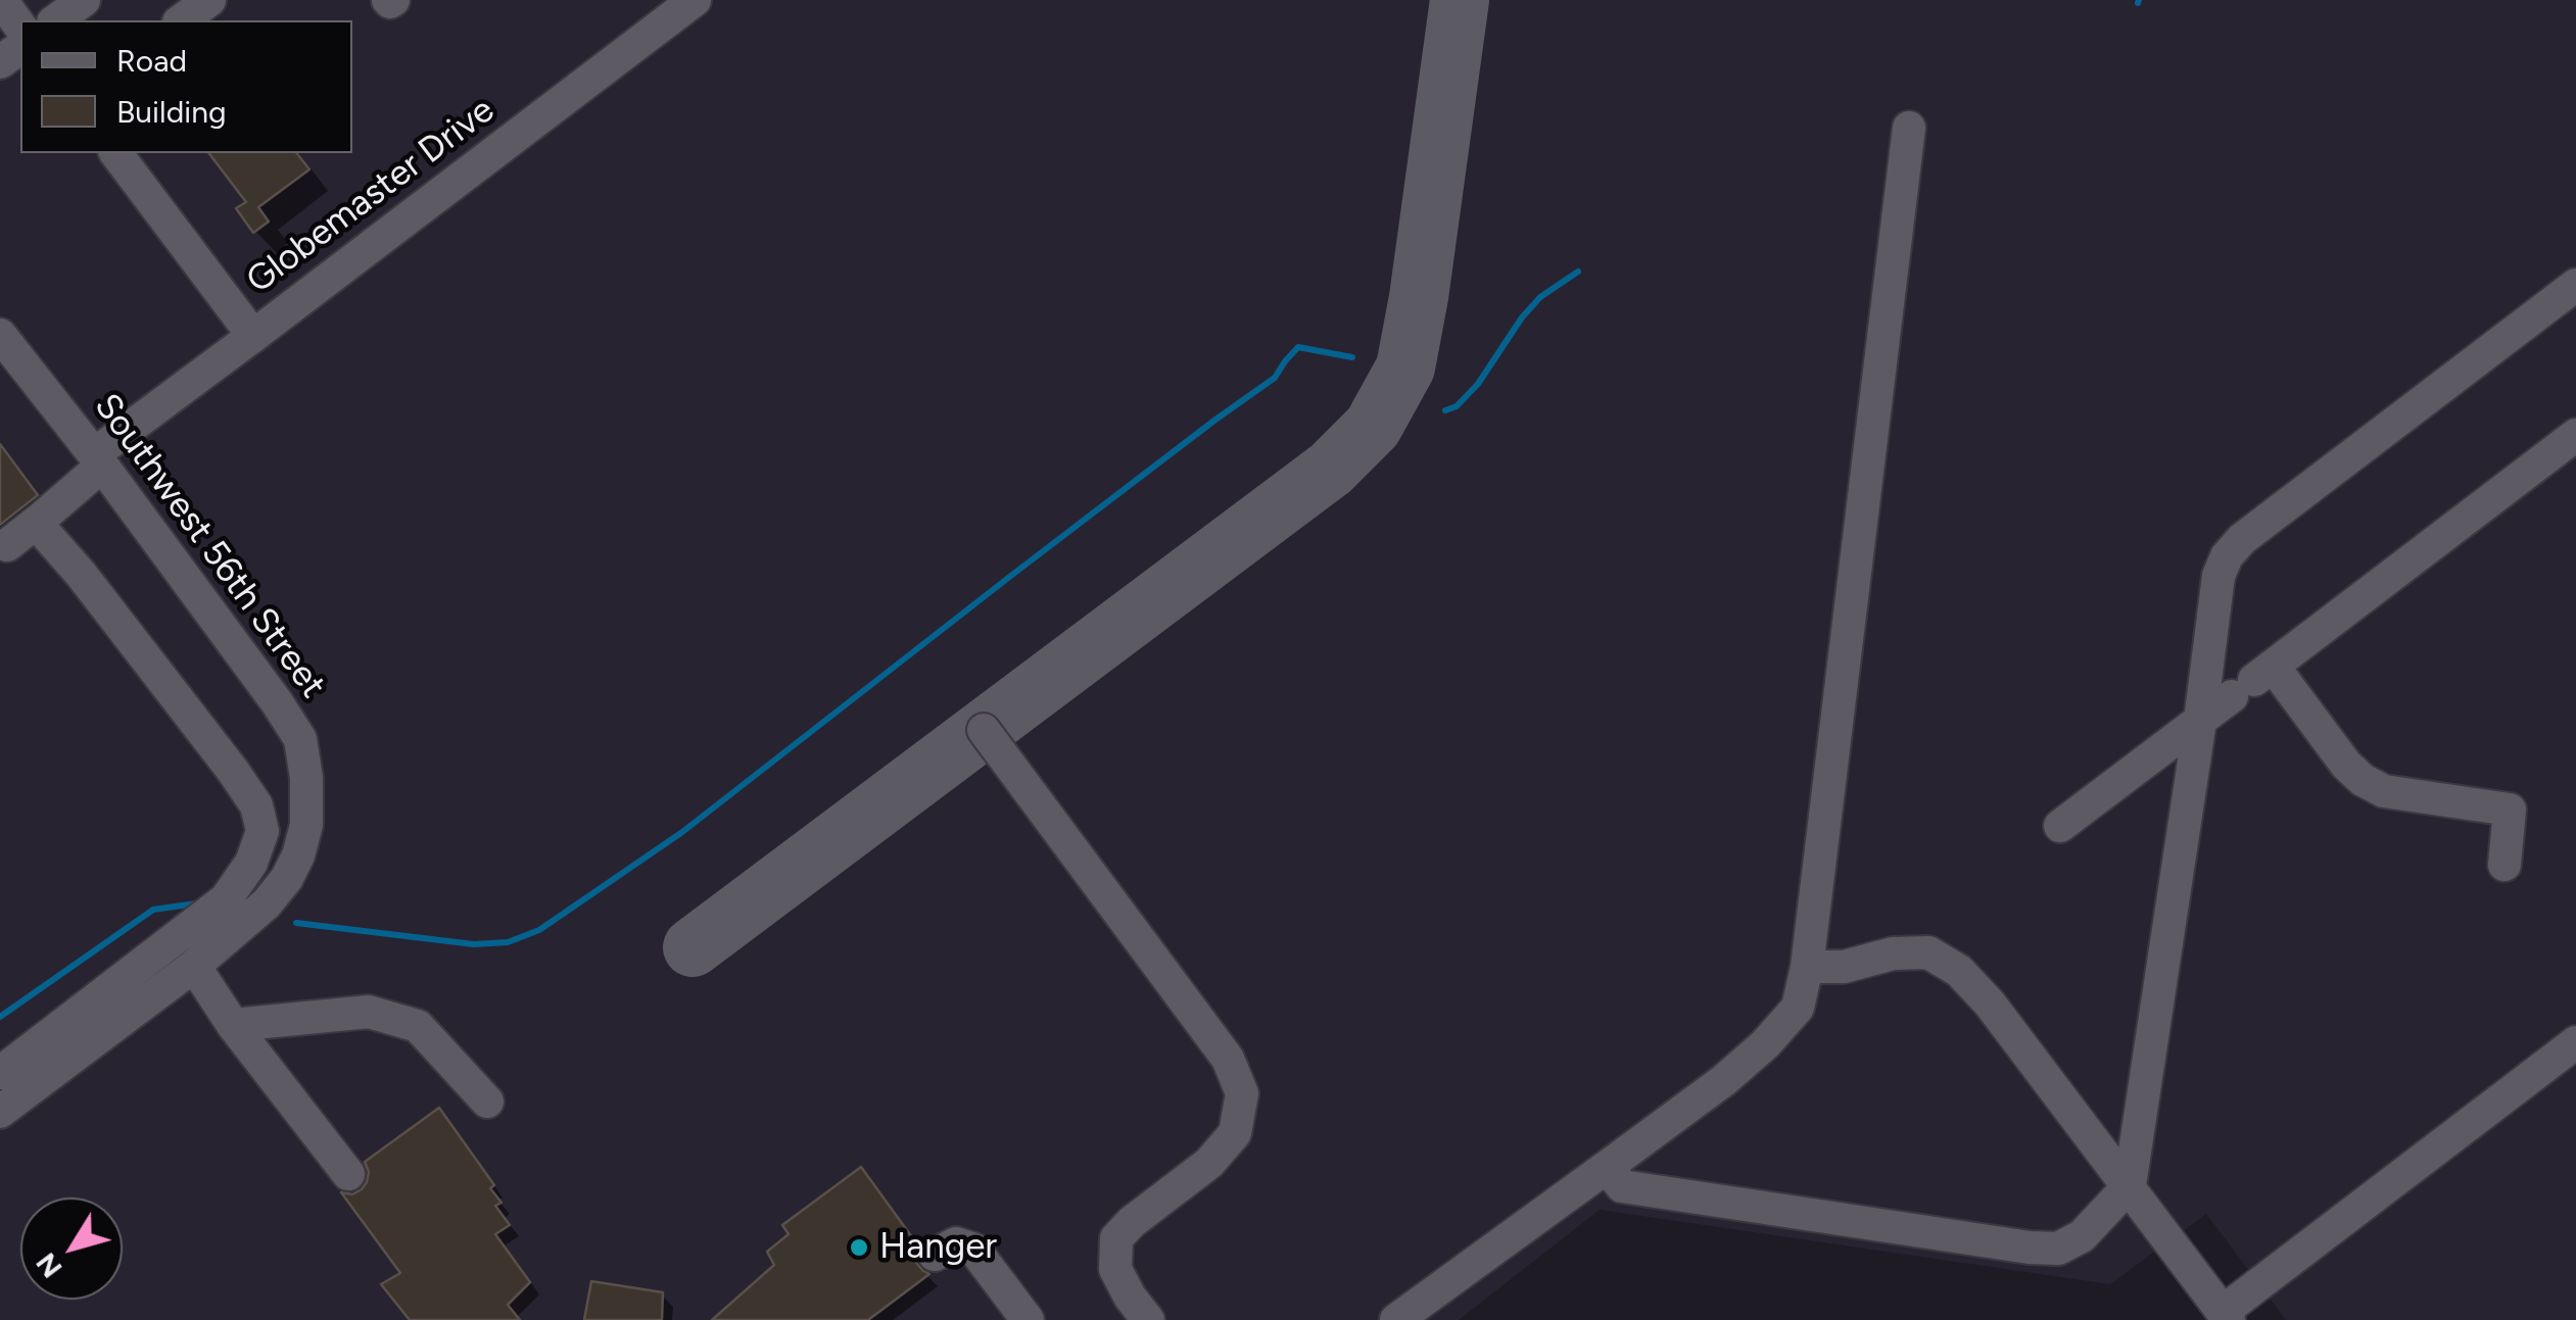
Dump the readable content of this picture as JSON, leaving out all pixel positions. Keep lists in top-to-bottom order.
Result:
{
  "streets": {
    "street": ["Globemaster Drive", "Southwest 56th Street"]
  },
  "crossings": [
    ["Globemaster Drive", "Southwest 56th Street"]
  ],
  "places": ["Hanger"],
  "legend": ["Road", "Building"],
  "north": "bottom left"
}
